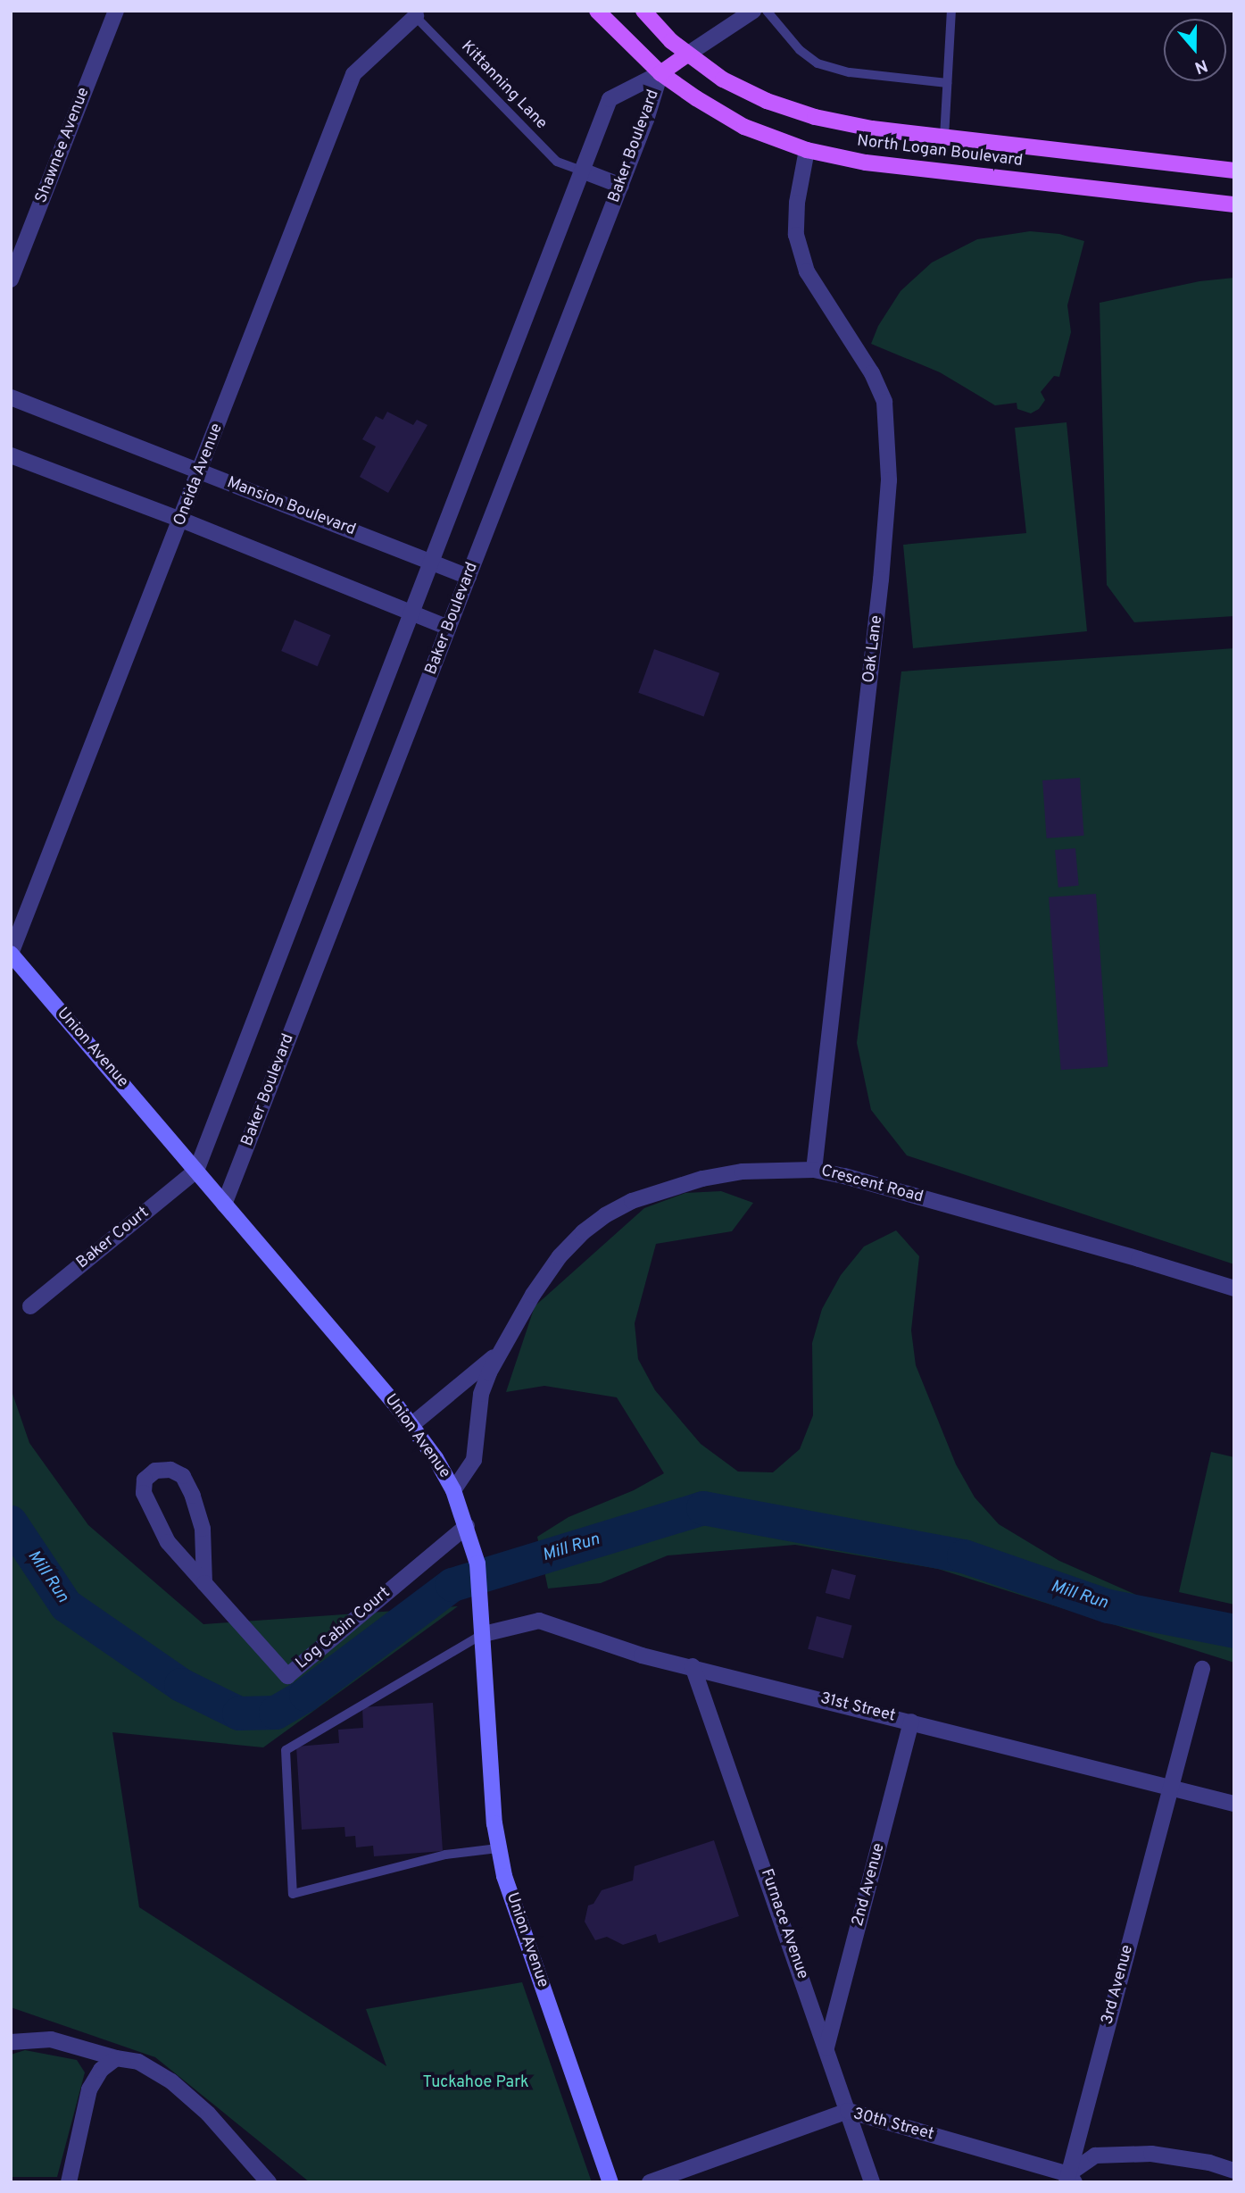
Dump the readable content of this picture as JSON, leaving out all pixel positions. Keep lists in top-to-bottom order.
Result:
{
  "streets": {
    "main road": ["North Logan Boulevard", "Union Avenue"],
    "street": [
      "Shawnee Avenue",
      "Baker Boulevard",
      "Oneida Avenue",
      "Mansion Boulevard",
      "Oak Lane",
      "Crescent Road",
      "Baker Court",
      "Log Cabin Court",
      "31st Street",
      "2nd Avenue",
      "Furnace Avenue",
      "3rd Avenue",
      "30th Street"
    ],
    "lane": ["Kittanning Lane"]
  },
  "crossings": [
    ["Kittanning Lane", "Baker Boulevard"],
    ["Kittanning Lane", "Oneida Avenue"],
    ["Baker Boulevard", "North Logan Boulevard"],
    ["Baker Boulevard", "Mansion Boulevard"],
    ["Baker Boulevard", "Union Avenue"],
    ["Baker Boulevard", "Baker Court"],
    ["North Logan Boulevard", "Oak Lane"],
    ["Oneida Avenue", "Mansion Boulevard"],
    ["Oneida Avenue", "Union Avenue"],
    ["Oak Lane", "Crescent Road"],
    ["Union Avenue", "Crescent Road"],
    ["Union Avenue", "Baker Court"],
    ["Union Avenue", "Log Cabin Court"],
    ["Union Avenue", "31st Street"],
    ["31st Street", "2nd Avenue"],
    ["31st Street", "Furnace Avenue"],
    ["31st Street", "3rd Avenue"],
    ["2nd Avenue", "Furnace Avenue"],
    ["Furnace Avenue", "30th Street"],
    ["3rd Avenue", "30th Street"]
  ],
  "water": ["Mill Run"],
  "parks": ["Tuckahoe Park"],
  "north": "bottom"
}
